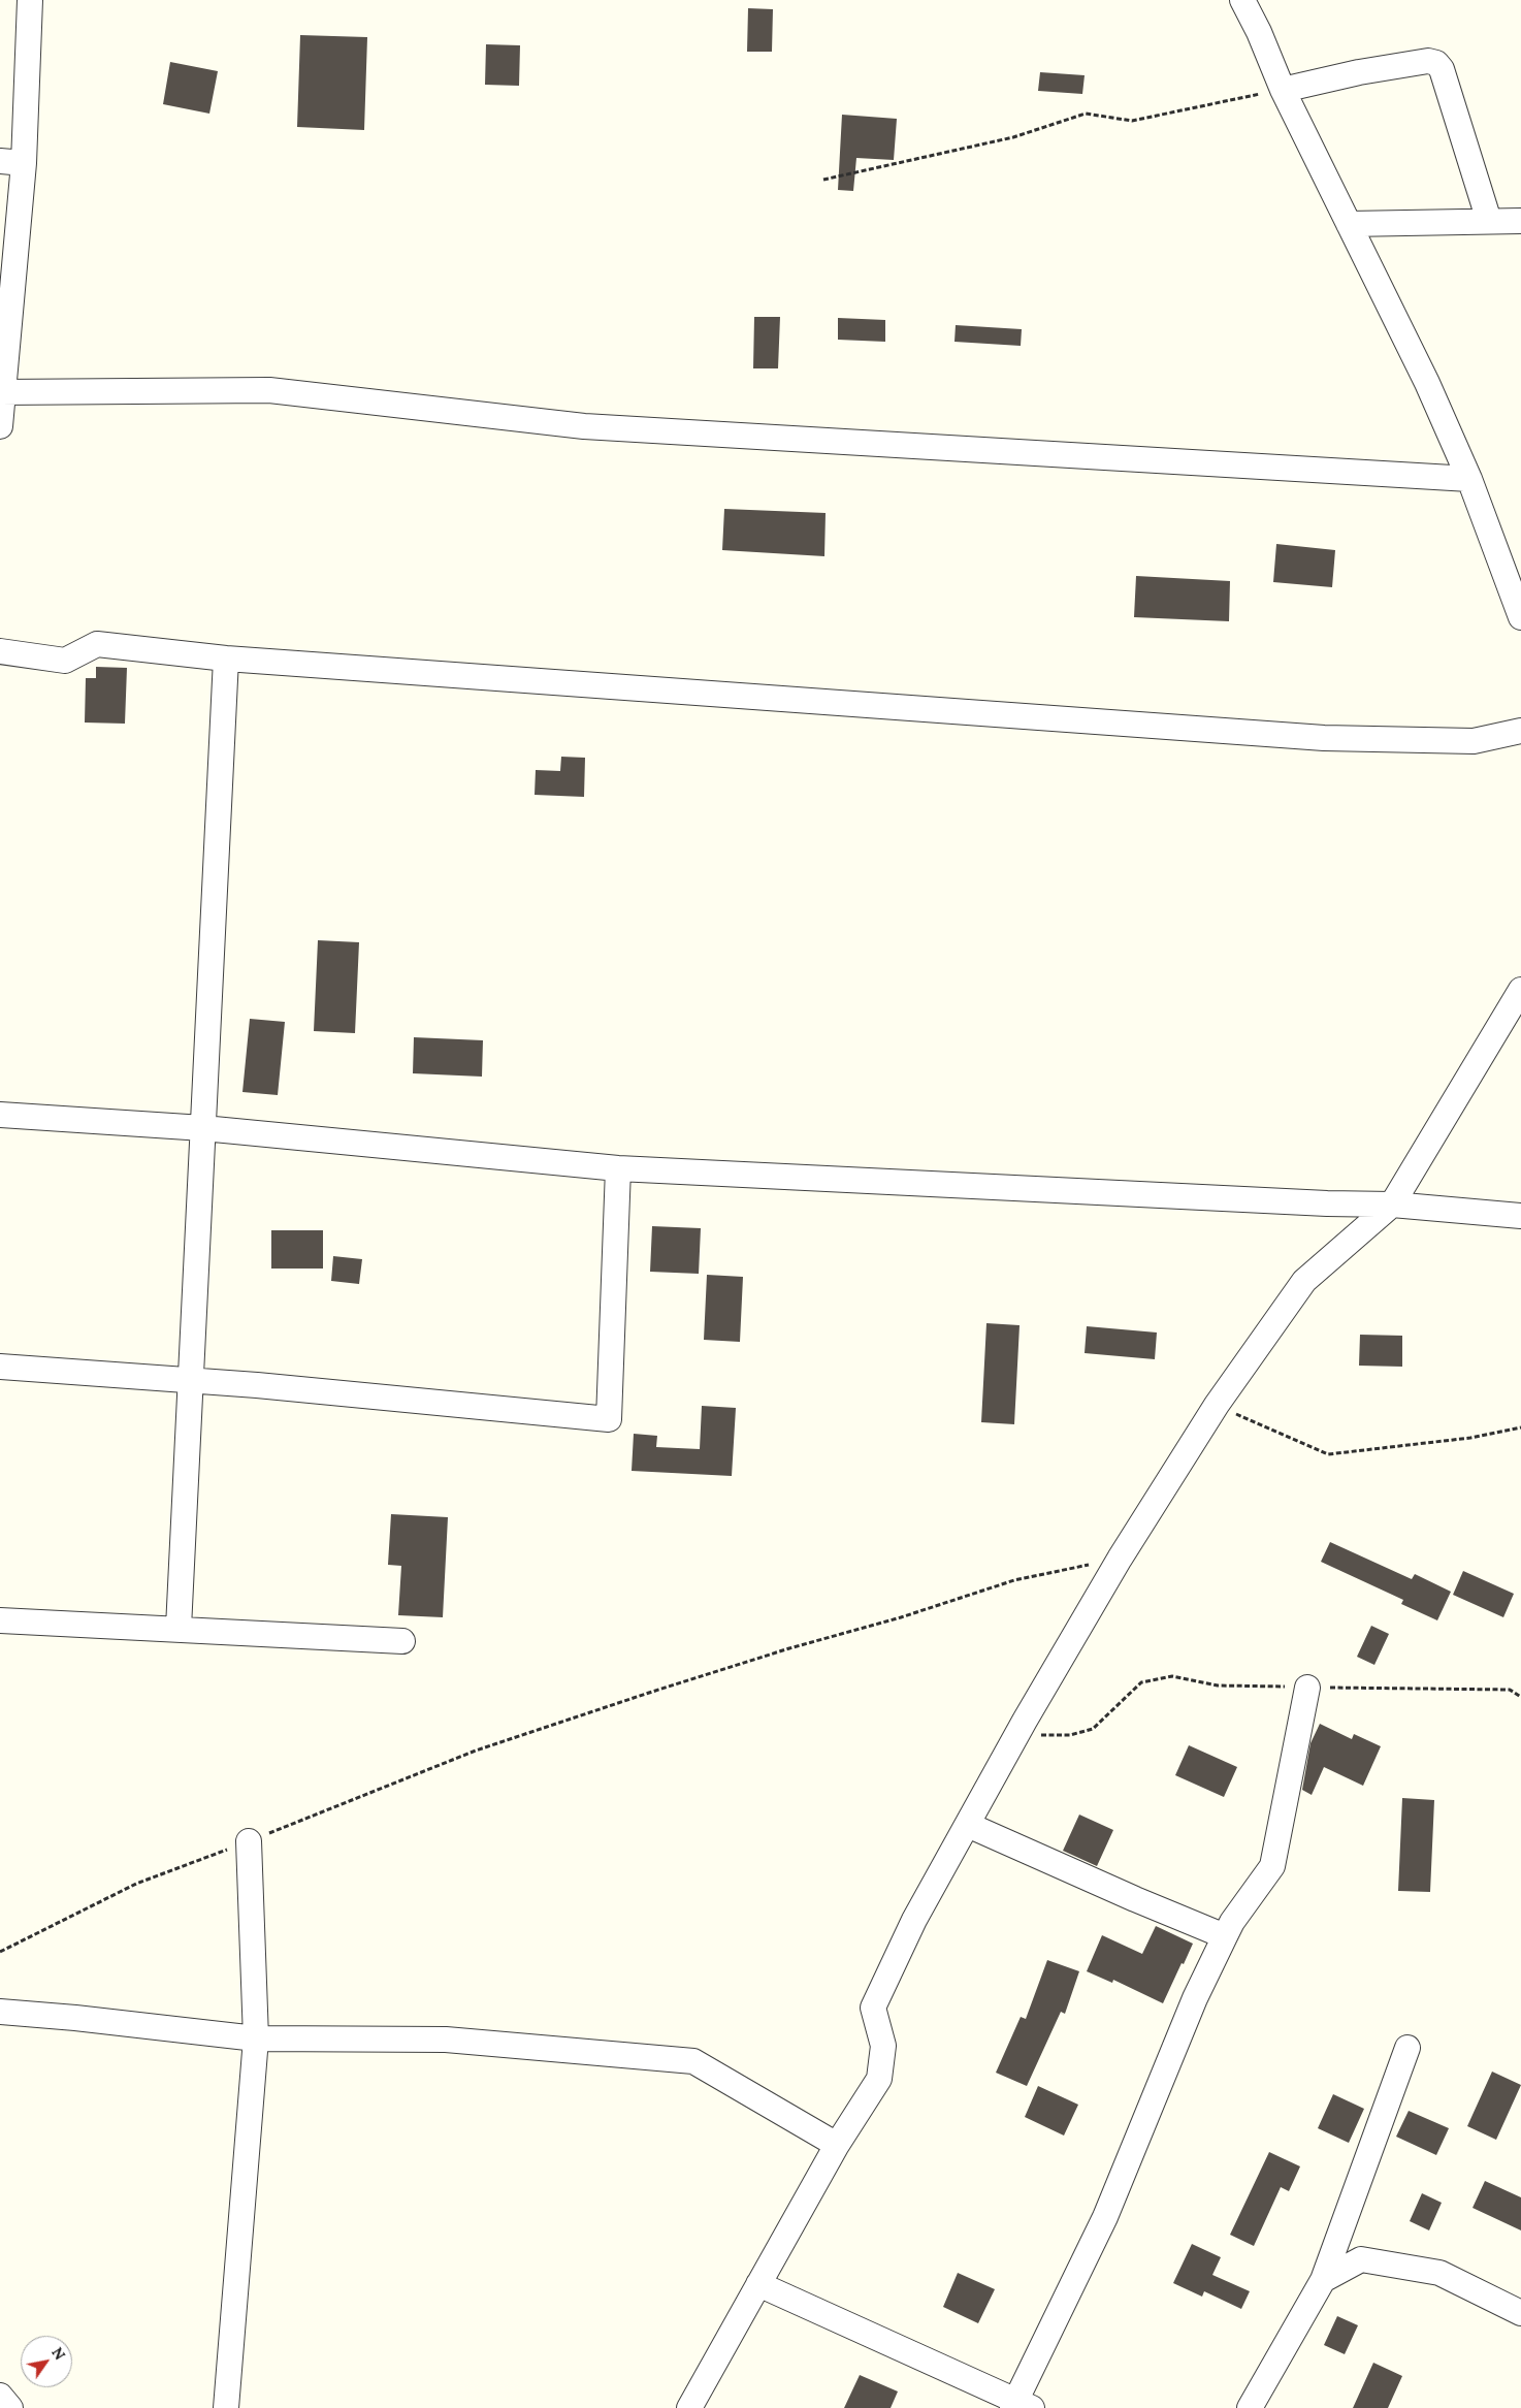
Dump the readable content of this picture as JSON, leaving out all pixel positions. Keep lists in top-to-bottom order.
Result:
{
  "north": "top right"
}
